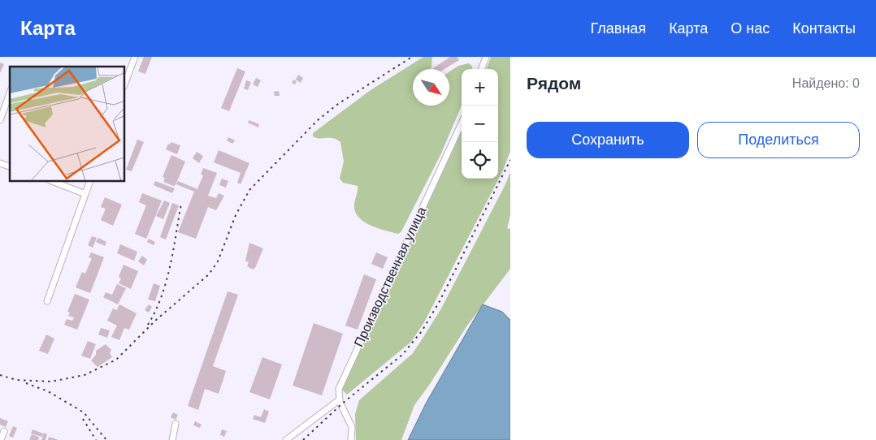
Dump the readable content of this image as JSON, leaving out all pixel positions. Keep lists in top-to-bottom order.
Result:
{
  "streets": {
    "street": ["Производственная улица"]
  },
  "north": "bottom right",
  "page": {
    "header": "Карта",
    "nav": [
      "Главная",
      "Карта",
      "О нас",
      "Контакты"
    ],
    "heading": ["Рядом", "Найдено: 0"],
    "map_buttons": ["+", "−"],
    "buttons": ["Сохранить", "Поделиться"]
  }
}
